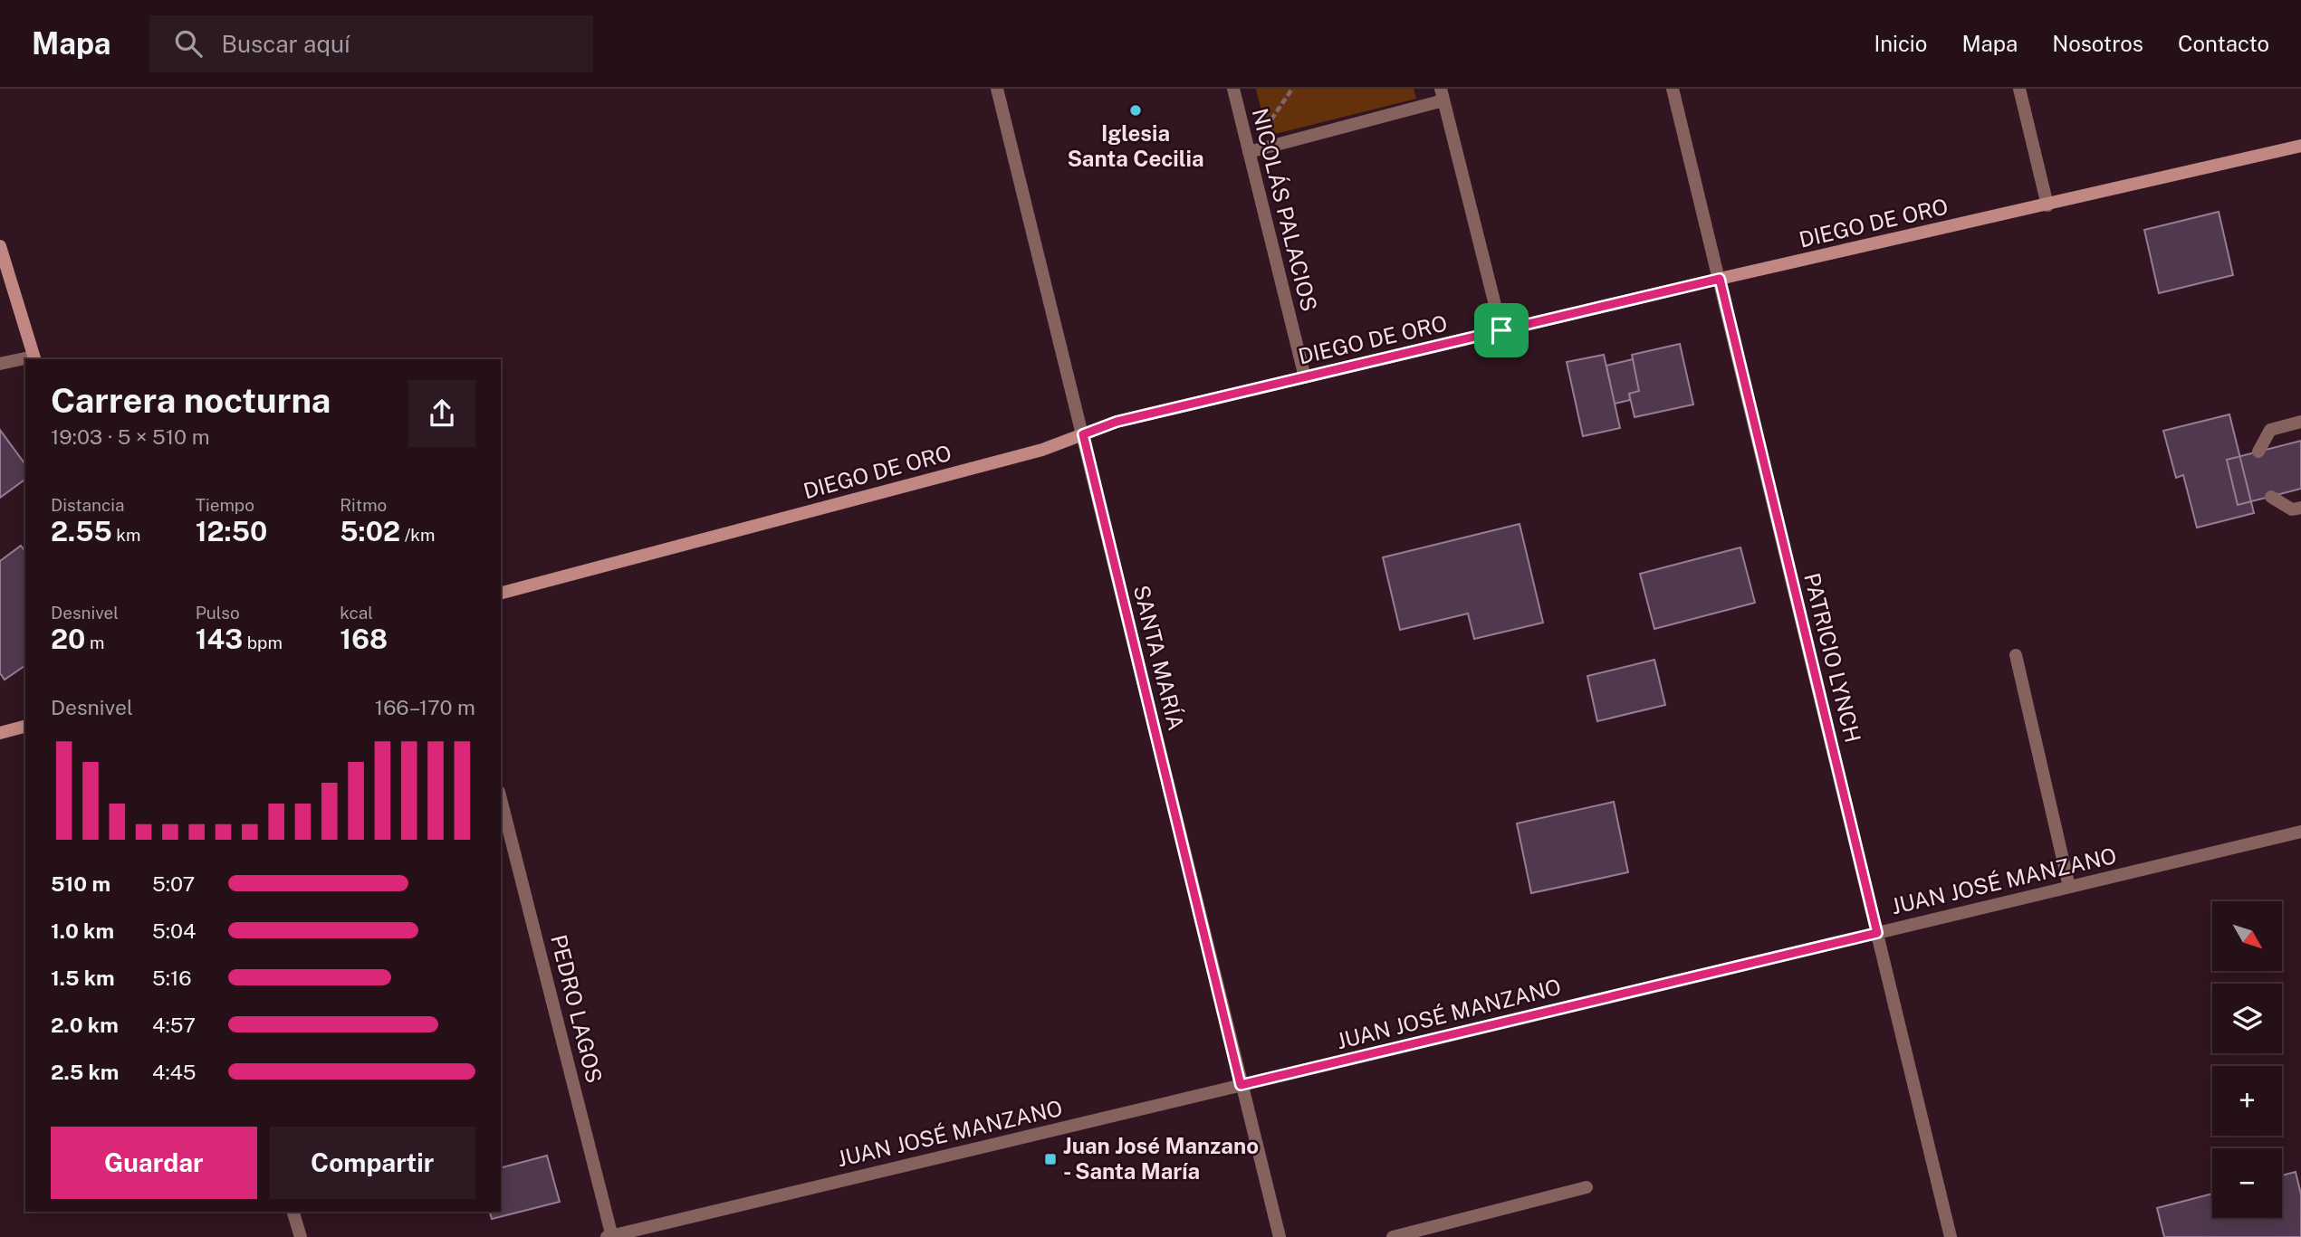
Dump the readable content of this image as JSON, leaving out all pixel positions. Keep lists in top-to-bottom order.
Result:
{
  "streets": {
    "street": [
      "NICOLÁS PALACIOS",
      "DIEGO DE ORO",
      "SANTA MARÍA",
      "PATRICIO LYNCH",
      "JUAN JOSÉ MANZANO",
      "PEDRO LAGOS"
    ]
  },
  "crossings": [
    ["NICOLÁS PALACIOS", "DIEGO DE ORO"],
    ["DIEGO DE ORO", "SANTA MARÍA"],
    ["DIEGO DE ORO", "PATRICIO LYNCH"],
    ["SANTA MARÍA", "JUAN JOSÉ MANZANO"],
    ["PATRICIO LYNCH", "JUAN JOSÉ MANZANO"],
    ["JUAN JOSÉ MANZANO", "PEDRO LAGOS"]
  ],
  "places": {
    "other": ["Iglesia Santa Cecilia"],
    "transit": ["Juan José Manzano - Santa María"]
  },
  "north": "bottom right",
  "page": {
    "header": "Mapa",
    "search": "Buscar aquí",
    "nav": [
      "Inicio",
      "Mapa",
      "Nosotros",
      "Contacto"
    ],
    "heading": ["Carrera nocturna", "19:03 · 5 × 510 m"],
    "stats": [
      ["Distancia", "2.55 km"],
      ["Tiempo", "12:50"],
      ["Ritmo", "5:02 /km"],
      ["Desnivel", "20 m"],
      ["Pulso", "143 bpm"],
      ["kcal", "168"]
    ],
    "chart": ["Desnivel", "166–170 m"],
    "list": [
      {
        "name": "510 m",
        "note": "5:07"
      },
      {
        "name": "1.0 km",
        "note": "5:04"
      },
      {
        "name": "1.5 km",
        "note": "5:16"
      },
      {
        "name": "2.0 km",
        "note": "4:57"
      },
      {
        "name": "2.5 km",
        "note": "4:45"
      }
    ],
    "map_buttons": ["+", "−"],
    "buttons": ["Guardar", "Compartir"]
  }
}
